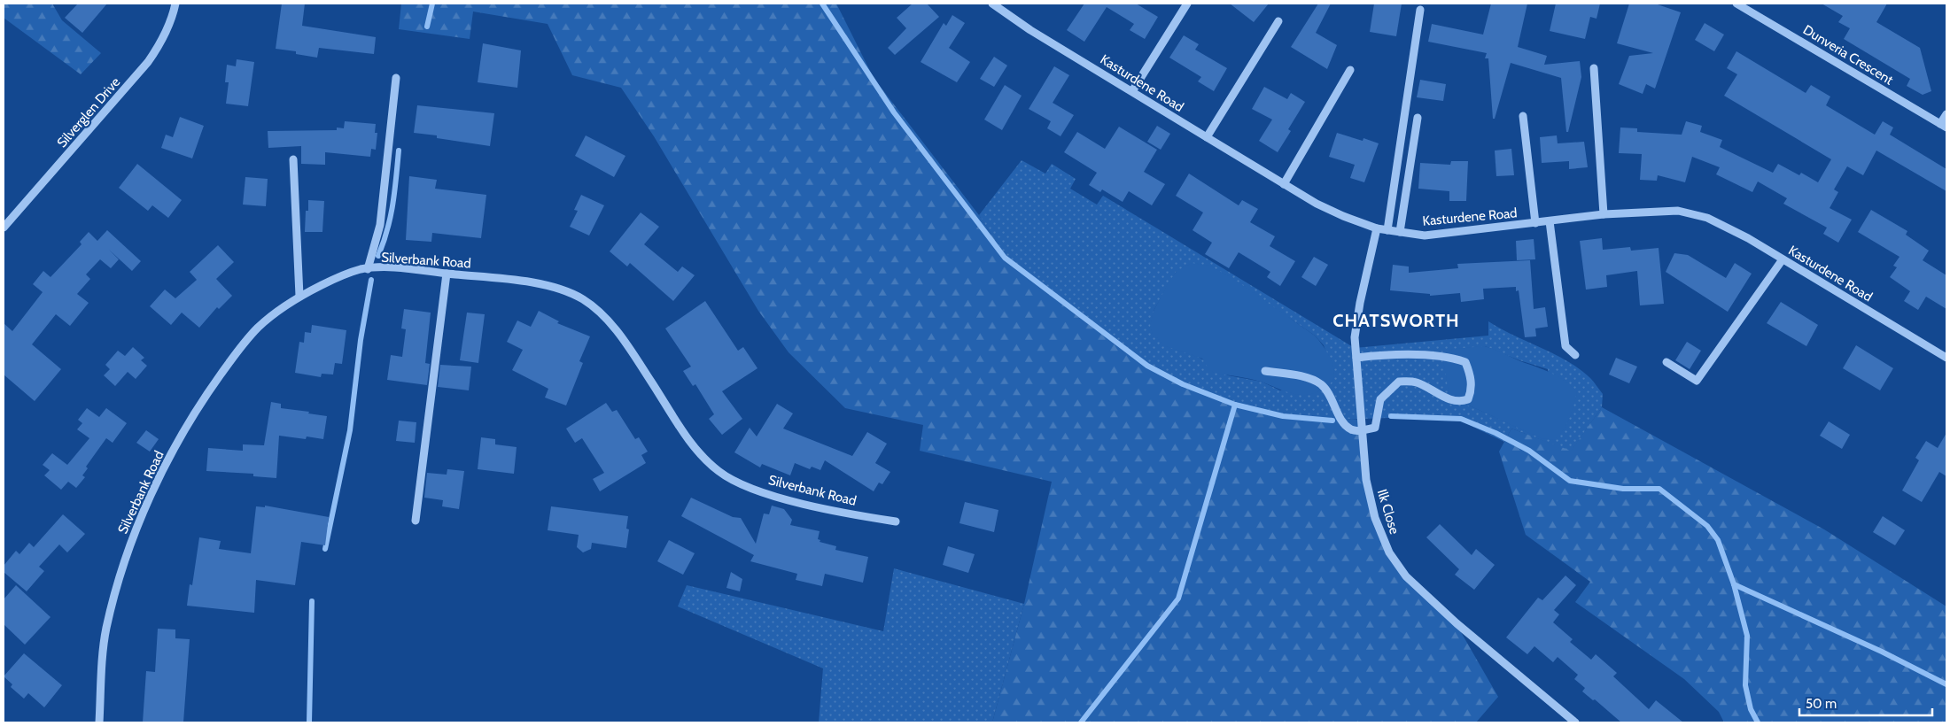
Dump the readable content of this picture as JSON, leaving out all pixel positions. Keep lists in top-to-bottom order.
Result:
{
  "streets": {
    "street": [
      "Dunveria Crescent",
      "Kasturdene Road",
      "Silverglen Drive",
      "Silverbank Road",
      "Ilk Close"
    ]
  },
  "crossings": [
    ["Kasturdene Road", "Ilk Close"]
  ],
  "districts": ["CHATSWORTH"],
  "scale_bar": "50 m"
}
